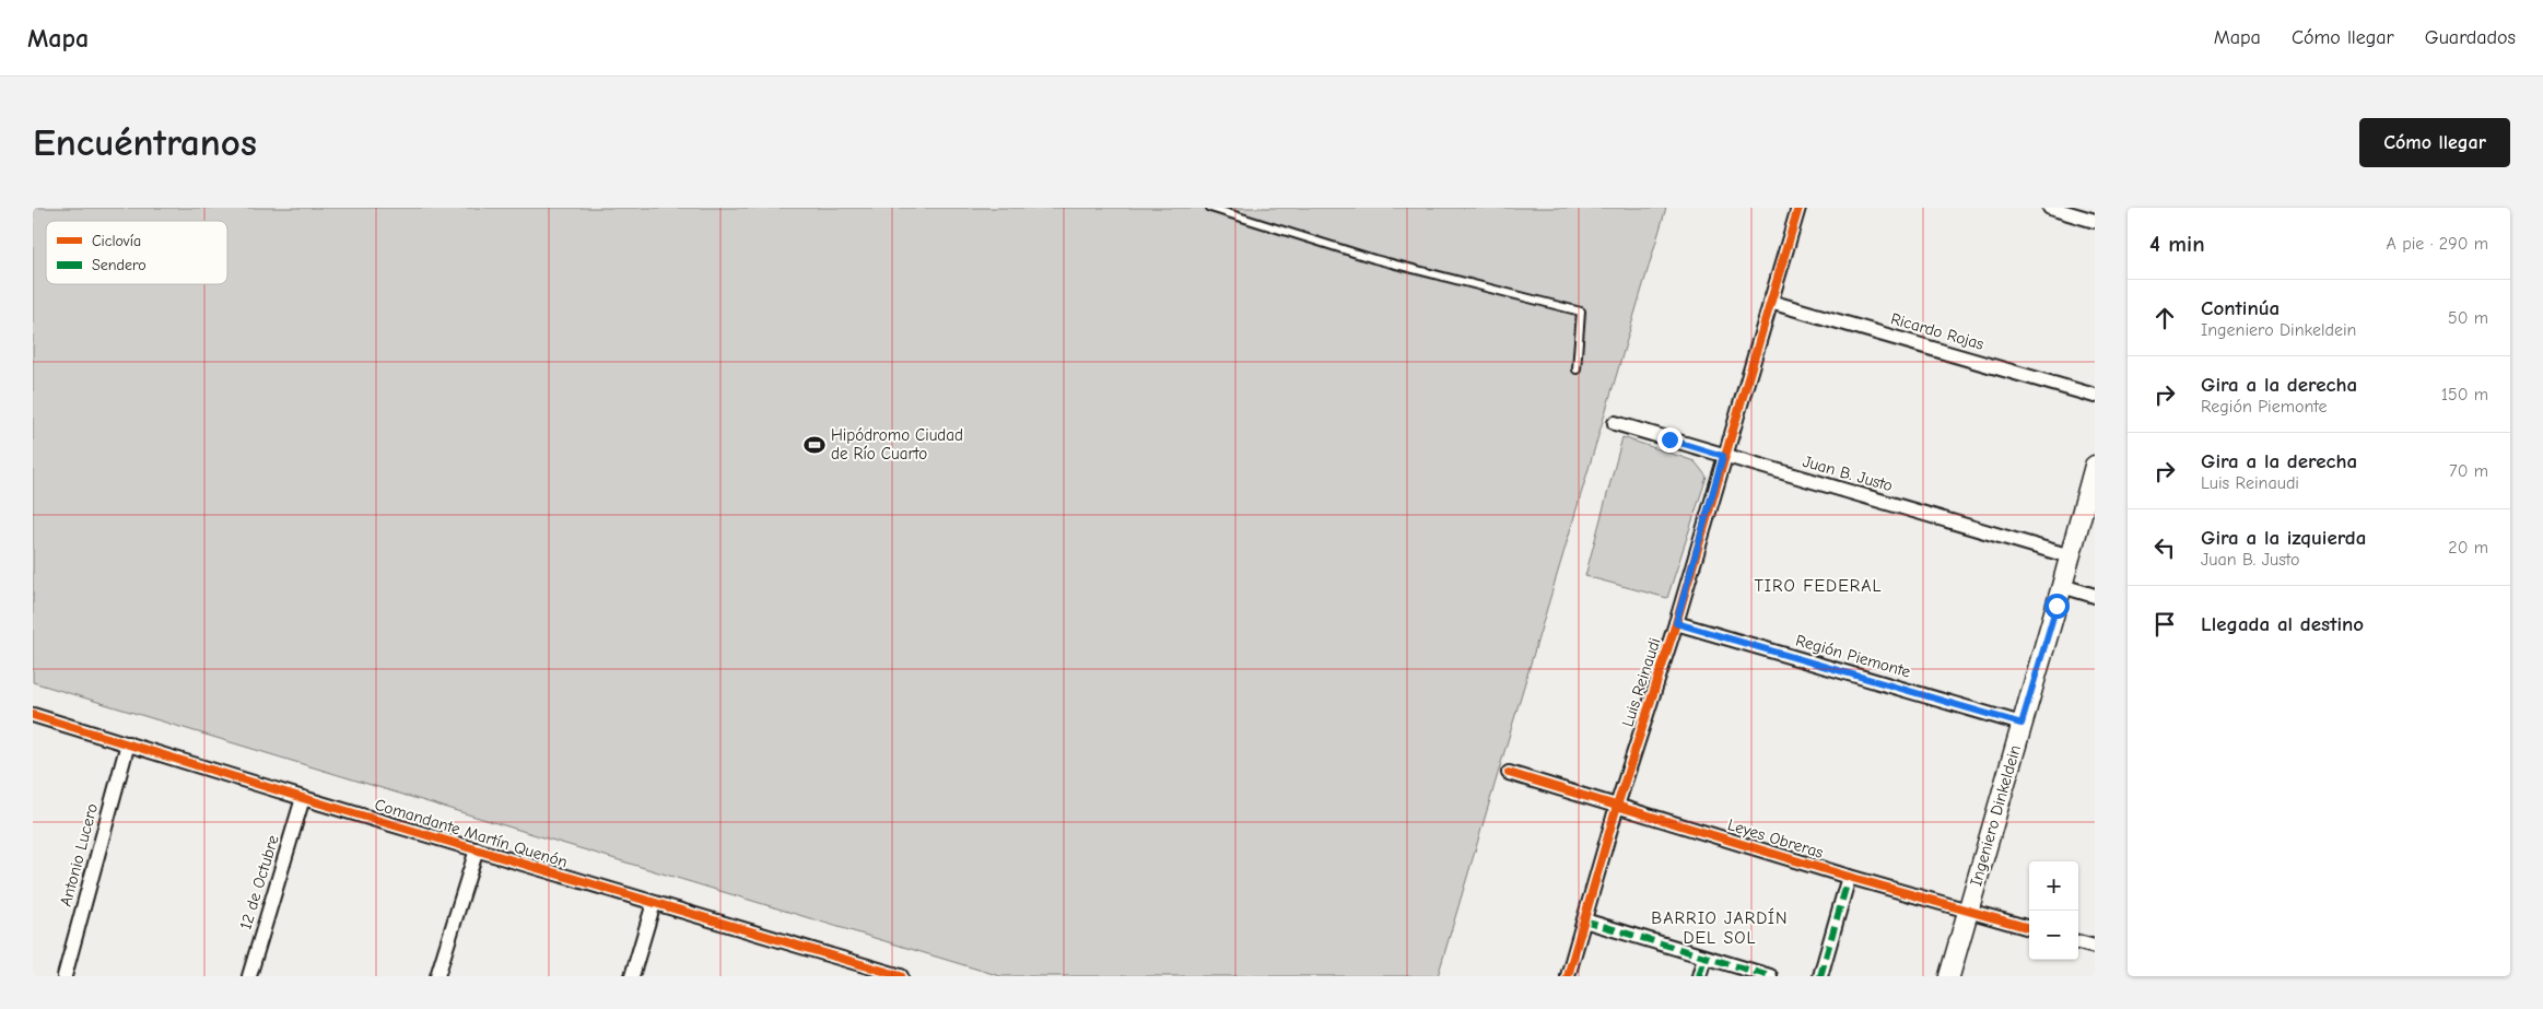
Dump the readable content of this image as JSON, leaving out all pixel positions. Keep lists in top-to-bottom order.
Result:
{
  "streets": {
    "main road": ["Ingeniero Dinkeldein"],
    "street": [
      "Ricardo Rojas",
      "Juan B. Justo",
      "Región Piemonte",
      "Luis Reinaudi",
      "Comandante Martín Quenón",
      "Leyes Obreras",
      "Antonio Lucero",
      "12 de Octubre"
    ]
  },
  "crossings": [
    ["Ricardo Rojas", "Luis Reinaudi"],
    ["Juan B. Justo", "Luis Reinaudi"],
    ["Juan B. Justo", "Ingeniero Dinkeldein"],
    ["Región Piemonte", "Luis Reinaudi"],
    ["Región Piemonte", "Ingeniero Dinkeldein"],
    ["Luis Reinaudi", "Leyes Obreras"],
    ["Ingeniero Dinkeldein", "Leyes Obreras"],
    ["Comandante Martín Quenón", "Antonio Lucero"],
    ["Comandante Martín Quenón", "12 de Octubre"]
  ],
  "districts": ["TIRO FEDERAL", "BARRIO JARDÍN DEL SOL"],
  "places": {
    "sports": ["Hipódromo Ciudad de Río Cuarto"]
  },
  "legend": ["Ciclovía", "Sendero"],
  "page": {
    "header": "Mapa",
    "nav": ["Mapa", "Cómo llegar", "Guardados"],
    "buttons": "Cómo llegar",
    "title": "Encuéntranos",
    "heading": ["4 min", "A pie · 290 m"],
    "list": [
      ["Continúa", "Ingeniero Dinkeldein", "50 m"],
      ["Gira a la derecha", "Región Piemonte", "150 m"],
      ["Gira a la derecha", "Luis Reinaudi", "70 m"],
      ["Gira a la izquierda", "Juan B. Justo", "20 m"],
      "Llegada al destino"
    ],
    "map_buttons": ["+", "−"]
  }
}
